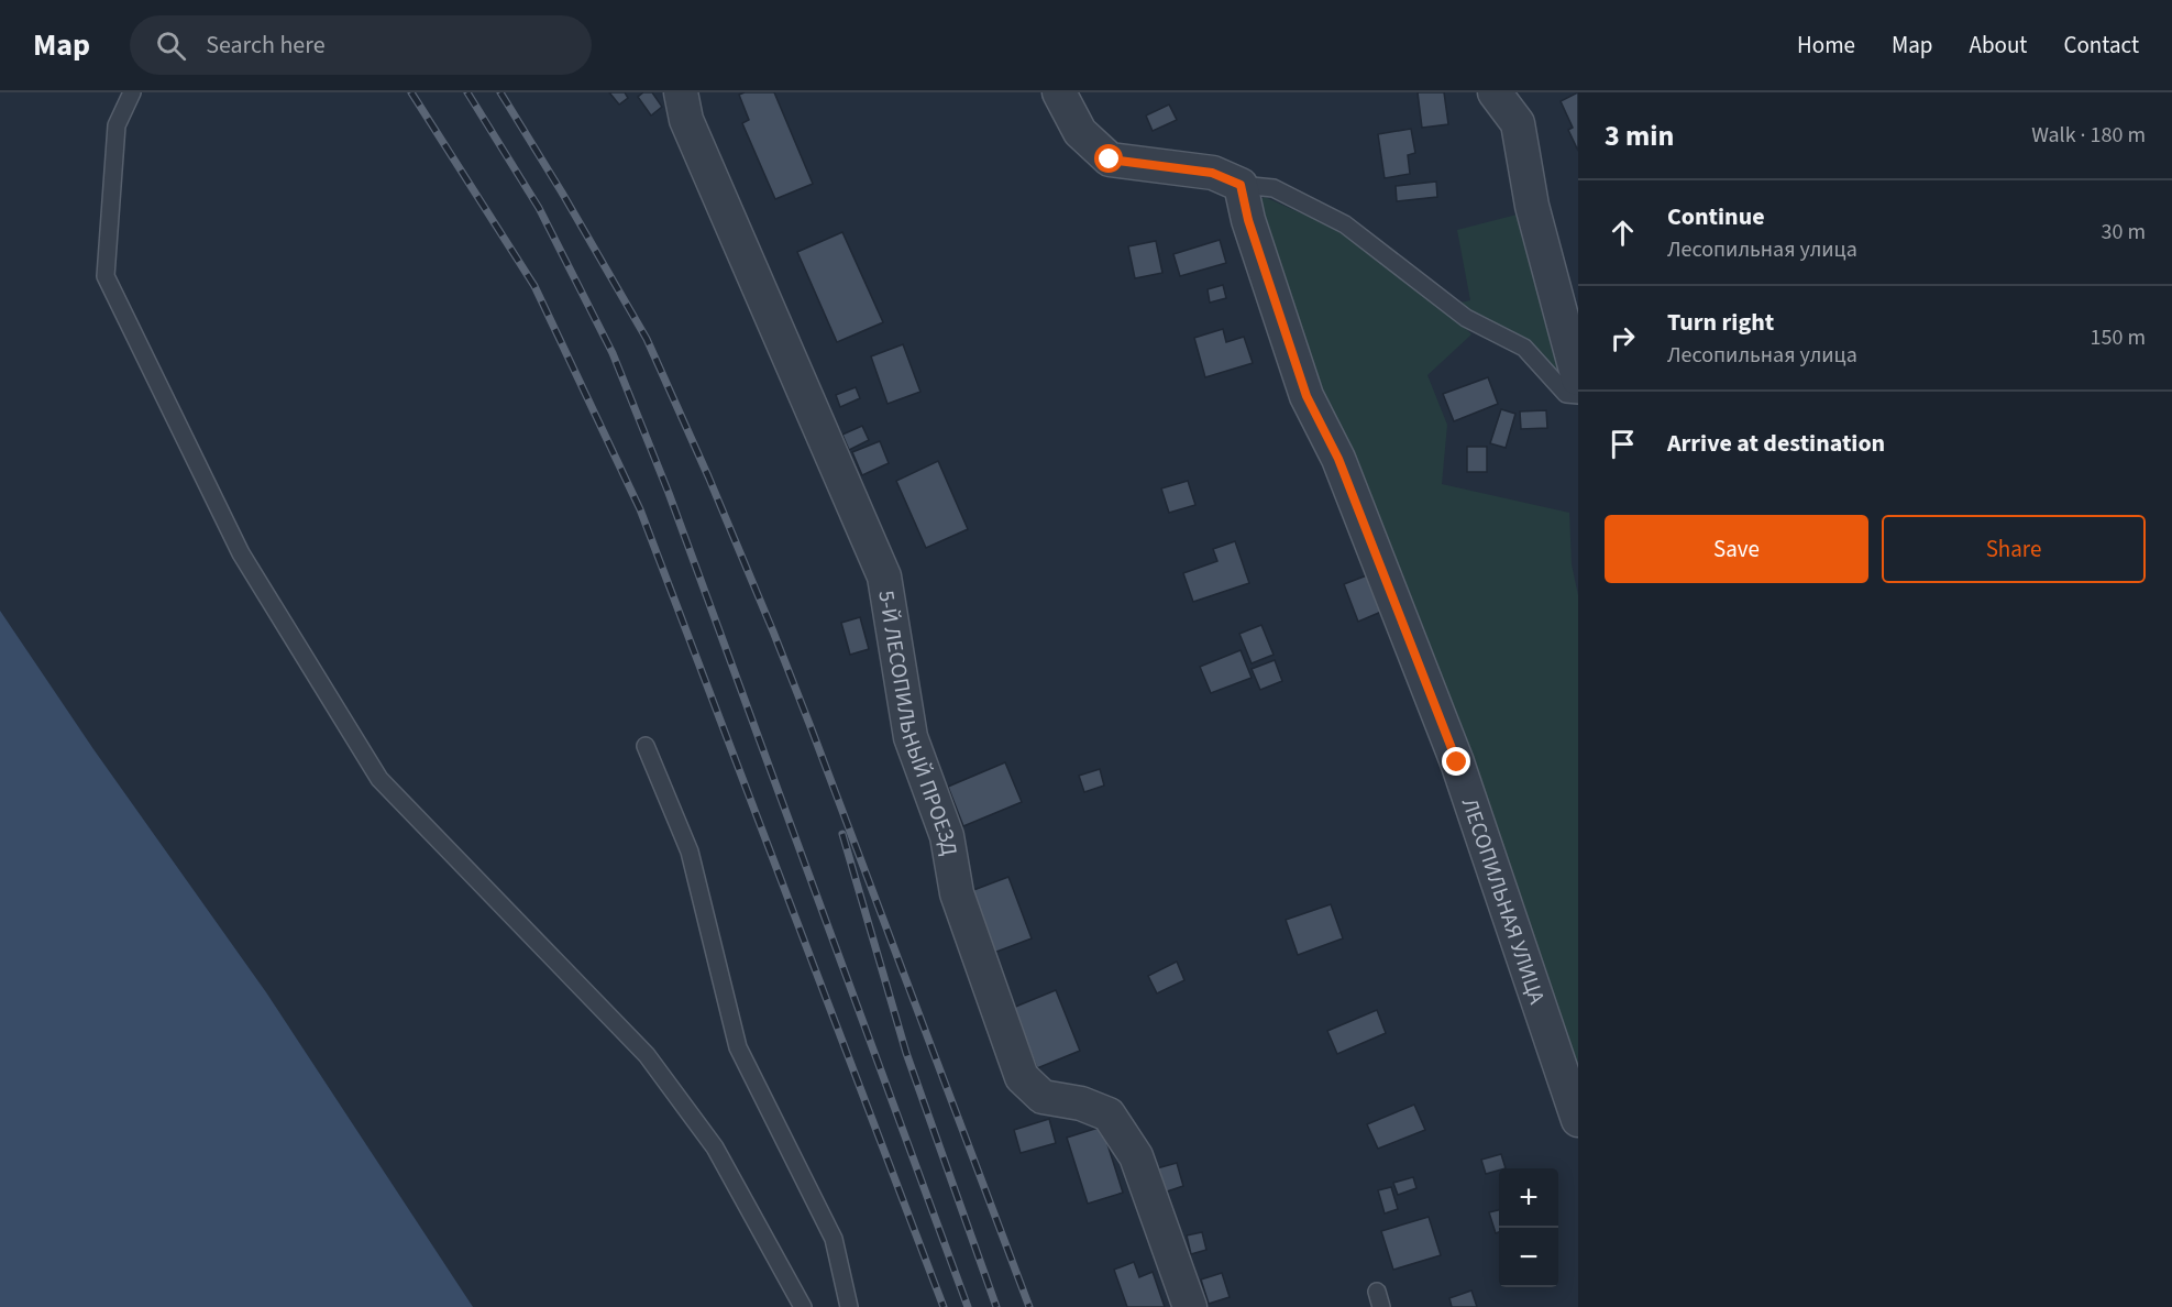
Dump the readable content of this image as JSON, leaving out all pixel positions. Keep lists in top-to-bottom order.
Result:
{
  "streets": {
    "street": ["5-Й ЛЕСОПИЛЬНЫЙ ПРОЕЗД", "ЛЕСОПИЛЬНАЯ УЛИЦА"]
  },
  "page": {
    "header": "Map",
    "search": "Search here",
    "nav": [
      "Home",
      "Map",
      "About",
      "Contact"
    ],
    "heading": ["3 min", "Walk · 180 m"],
    "list": [
      ["Continue", "Лесопильная улица", "30 m"],
      ["Turn right", "Лесопильная улица", "150 m"],
      "Arrive at destination"
    ],
    "buttons": ["Save", "Share"],
    "map_buttons": ["+", "−"]
  }
}
